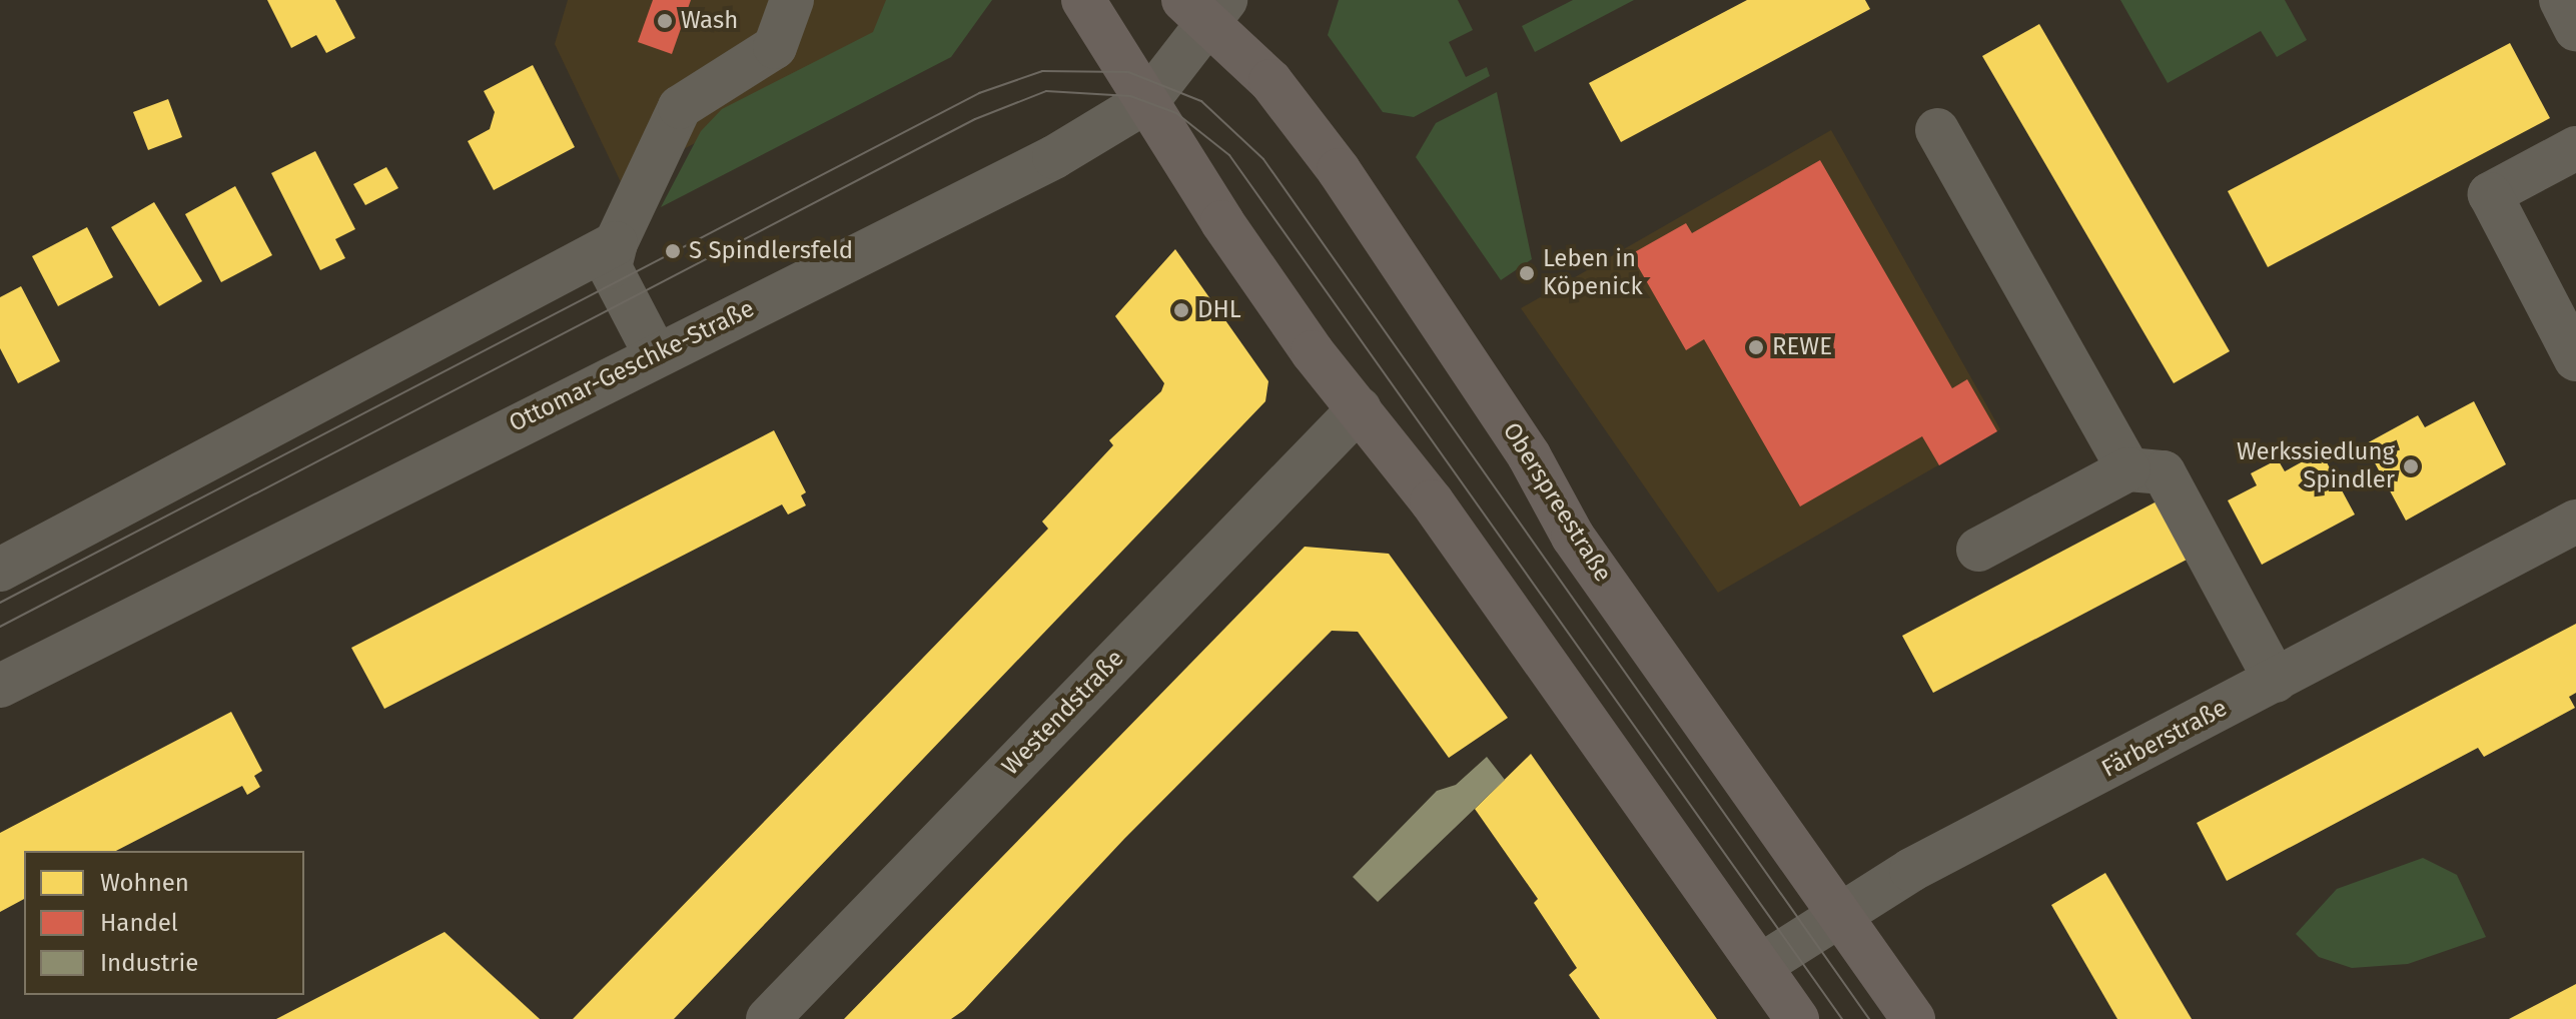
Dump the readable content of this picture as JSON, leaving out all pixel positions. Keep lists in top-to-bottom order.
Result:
{
  "streets": {
    "main road": ["Oberspreestraße"],
    "street": ["Ottomar-Geschke-Straße", "Westendstraße", "Färberstraße"]
  },
  "crossings": [
    ["Ottomar-Geschke-Straße", "Oberspreestraße"],
    ["Oberspreestraße", "Färberstraße"]
  ],
  "places": [
    "Wash",
    "S Spindlersfeld",
    "Leben in Köpenick",
    "DHL",
    "REWE",
    "Werkssiedlung Spindler"
  ],
  "legend": ["Wohnen", "Handel", "Industrie"]
}
